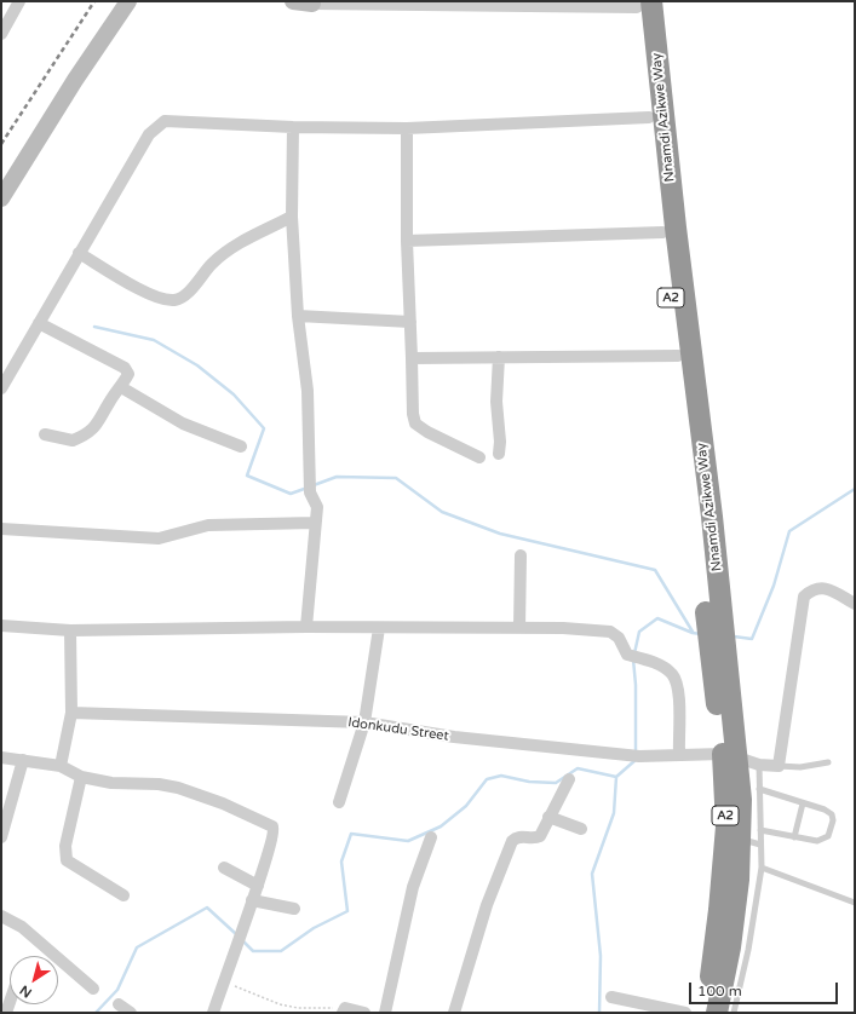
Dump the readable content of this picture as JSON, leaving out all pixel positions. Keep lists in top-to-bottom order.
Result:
{
  "streets": {
    "highway": ["Nnamdi Azikwe Way", "A2"],
    "street": ["Idonkudu Street"]
  },
  "crossings": [
    ["Nnamdi Azikwe Way", "Idonkudu Street"]
  ],
  "scale_bar": "100 m",
  "north": "bottom left"
}
